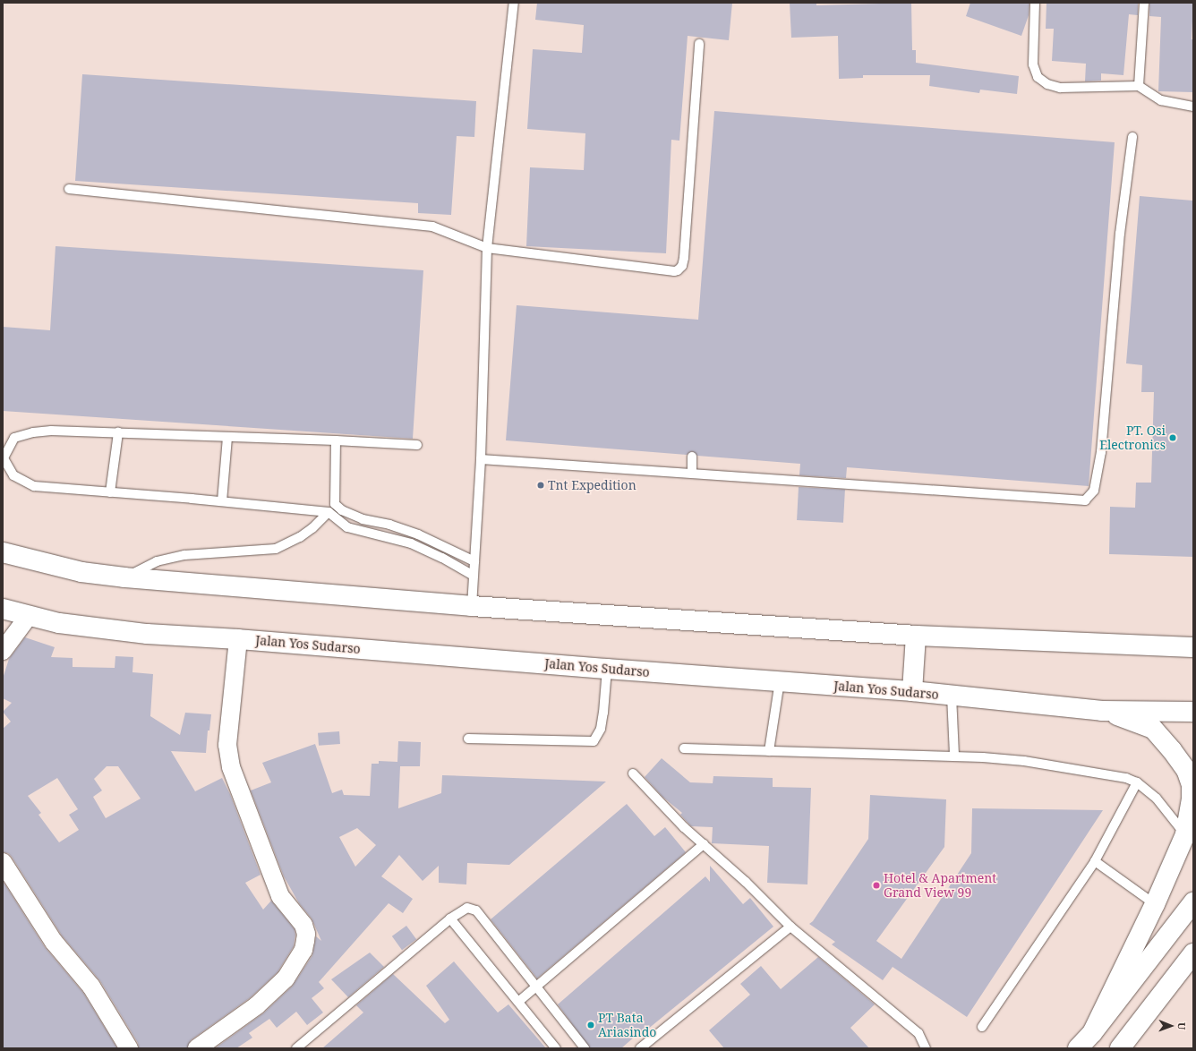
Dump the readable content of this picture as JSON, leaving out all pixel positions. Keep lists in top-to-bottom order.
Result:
{
  "streets": {
    "main road": ["Jalan Yos Sudarso"]
  },
  "places": [
    "PT. Osi Electronics",
    "Tnt Expedition",
    "Hotel & Apartment Grand View 99",
    "PT Bata Ariasindo"
  ],
  "north": "right"
}
